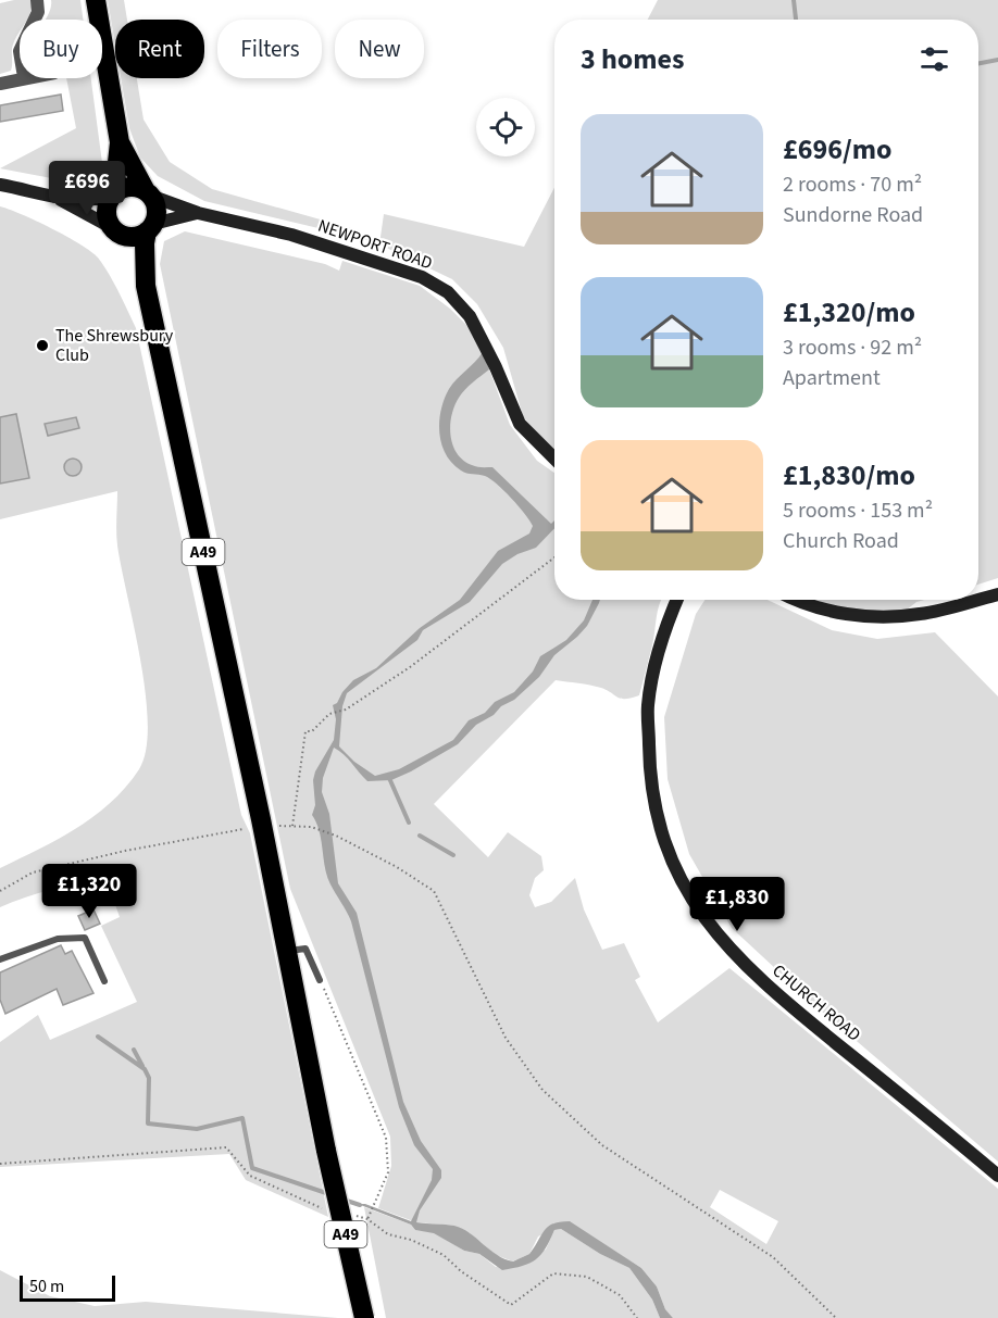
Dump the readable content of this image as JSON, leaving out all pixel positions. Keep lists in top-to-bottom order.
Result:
{
  "streets": {
    "highway": ["A49"],
    "main road": ["NEWPORT ROAD", "CHURCH ROAD"]
  },
  "crossings": [
    ["NEWPORT ROAD", "A49"]
  ],
  "places": ["The Shrewsbury Club"],
  "scale_bar": "50 m",
  "page": {
    "chip": [
      "Buy",
      "Rent",
      "Filters",
      "New"
    ],
    "heading": "3 homes",
    "list": [
      {
        "name": "£696/mo",
        "note": "2 rooms · 70 m² · Sundorne Road"
      },
      {
        "name": "£1,320/mo",
        "note": "3 rooms · 92 m² · Apartment"
      },
      {
        "name": "£1,830/mo",
        "note": "5 rooms · 153 m² · Church Road"
      }
    ],
    "price": ["£696", "£1,320", "£1,830"],
    "scale": "50 m"
  }
}
